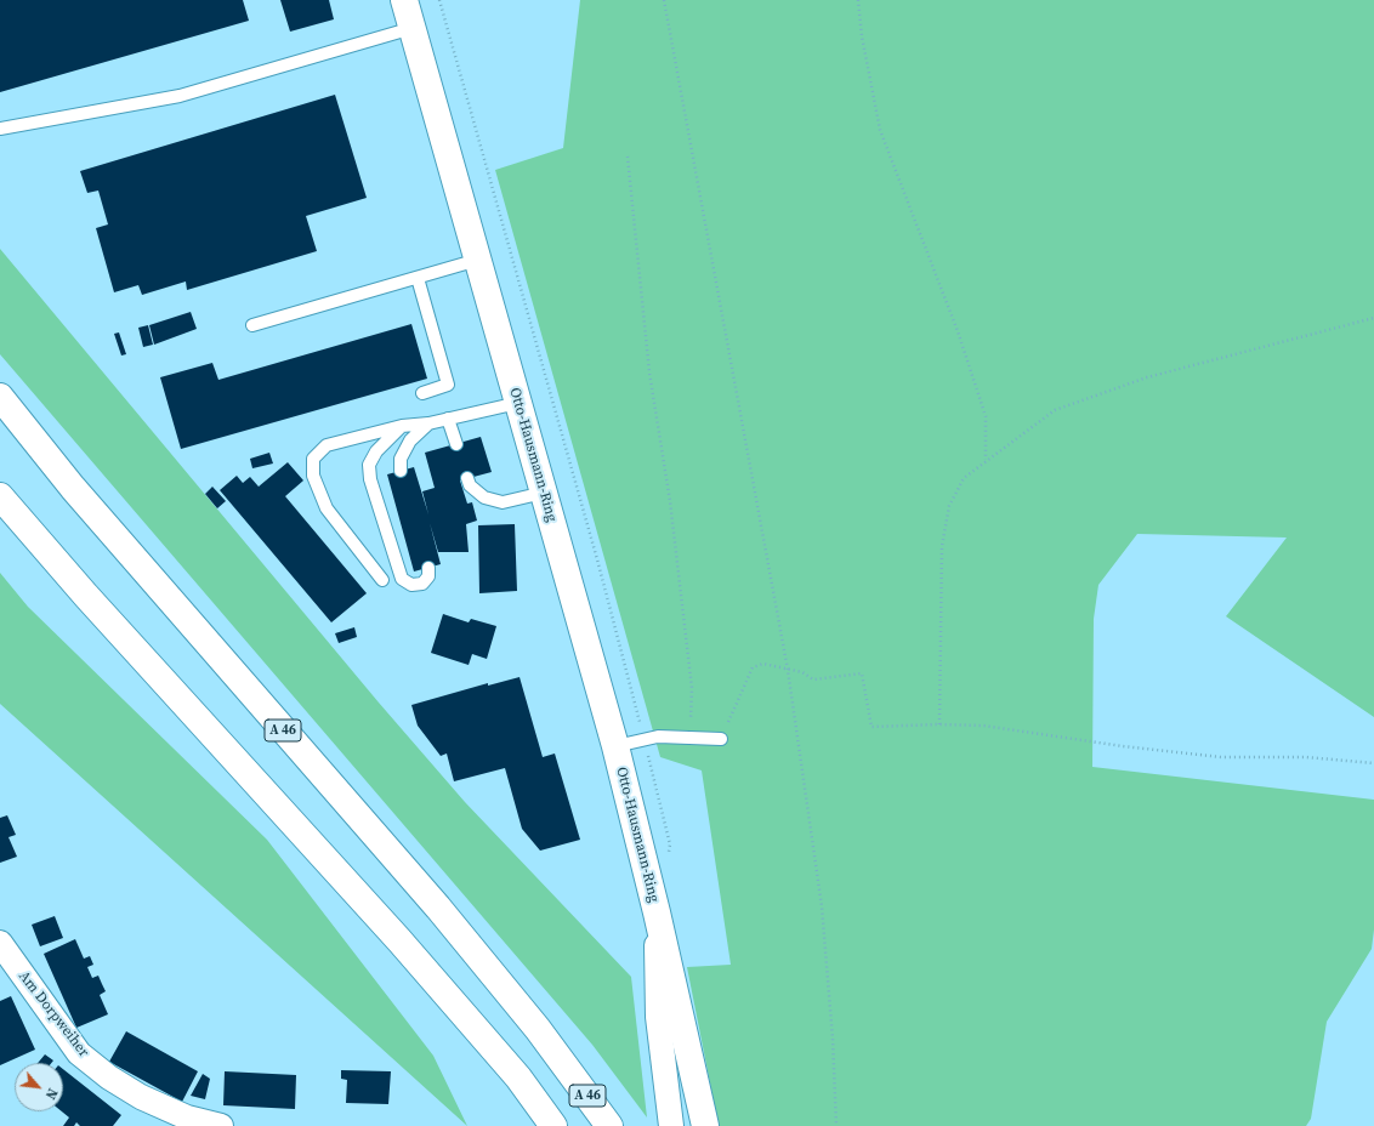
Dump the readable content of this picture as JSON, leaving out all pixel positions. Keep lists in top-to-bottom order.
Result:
{
  "streets": {
    "main road": ["Otto-Hausmann-Ring", "A 46"],
    "street": ["Am Dorpweiher"]
  },
  "north": "bottom right"
}
